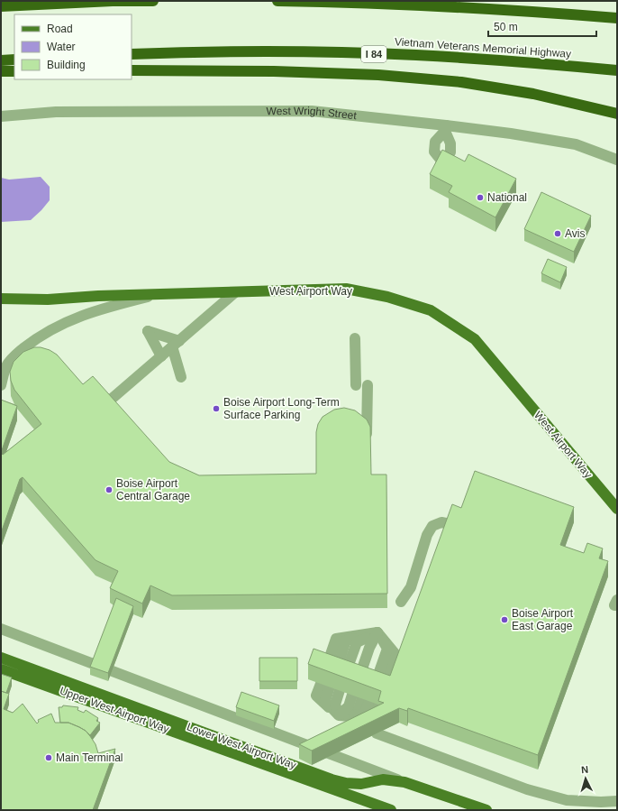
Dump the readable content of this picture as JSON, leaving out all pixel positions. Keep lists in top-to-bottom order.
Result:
{
  "streets": {
    "highway": ["Vietnam Veterans Memorial Highway", "I 84"],
    "main road": ["West Airport Way", "Upper West Airport Way", "Lower West Airport Way"],
    "street": ["West Wright Street"]
  },
  "places": [
    "National",
    "Avis",
    "Boise Airport Long-Term Surface Parking",
    "Boise Airport Central Garage",
    "Boise Airport East Garage",
    "Main Terminal"
  ],
  "legend": ["Road", "Water", "Building"],
  "scale_bar": "50 m",
  "north": "top"
}
